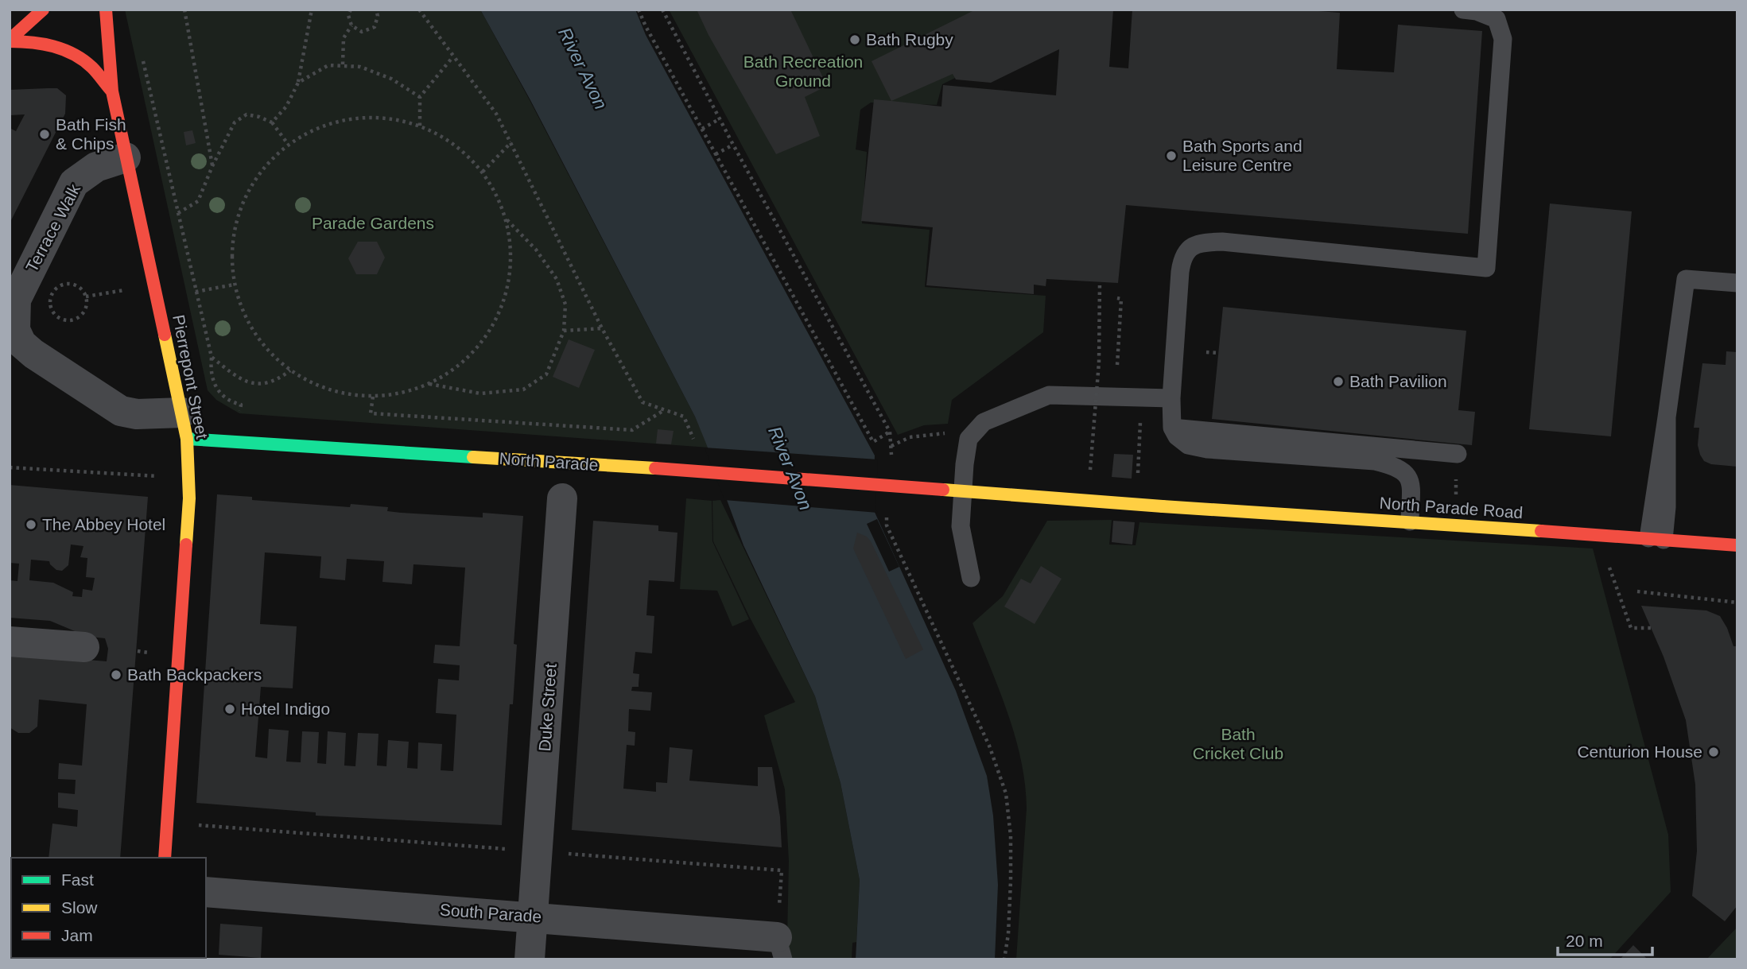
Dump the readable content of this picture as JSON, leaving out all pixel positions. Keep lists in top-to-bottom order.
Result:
{
  "streets": {
    "street": [
      "Terrace Walk",
      "Pierrepont Street",
      "North Parade",
      "North Parade Road",
      "Duke Street",
      "South Parade"
    ]
  },
  "crossings": [
    ["Terrace Walk", "Pierrepont Street"],
    ["Terrace Walk", "North Parade"],
    ["Pierrepont Street", "North Parade"],
    ["North Parade", "North Parade Road"],
    ["Duke Street", "South Parade"]
  ],
  "water": ["River Avon"],
  "parks": ["Bath Recreation Ground", "Parade Gardens", "Bath Cricket Club"],
  "places": [
    "Bath Rugby",
    "Bath Fish & Chips",
    "Bath Sports and Leisure Centre",
    "Bath Pavilion",
    "The Abbey Hotel",
    "Bath Backpackers",
    "Hotel Indigo",
    "Centurion House"
  ],
  "legend": ["Fast", "Slow", "Jam"],
  "scale_bar": "20 m"
}
